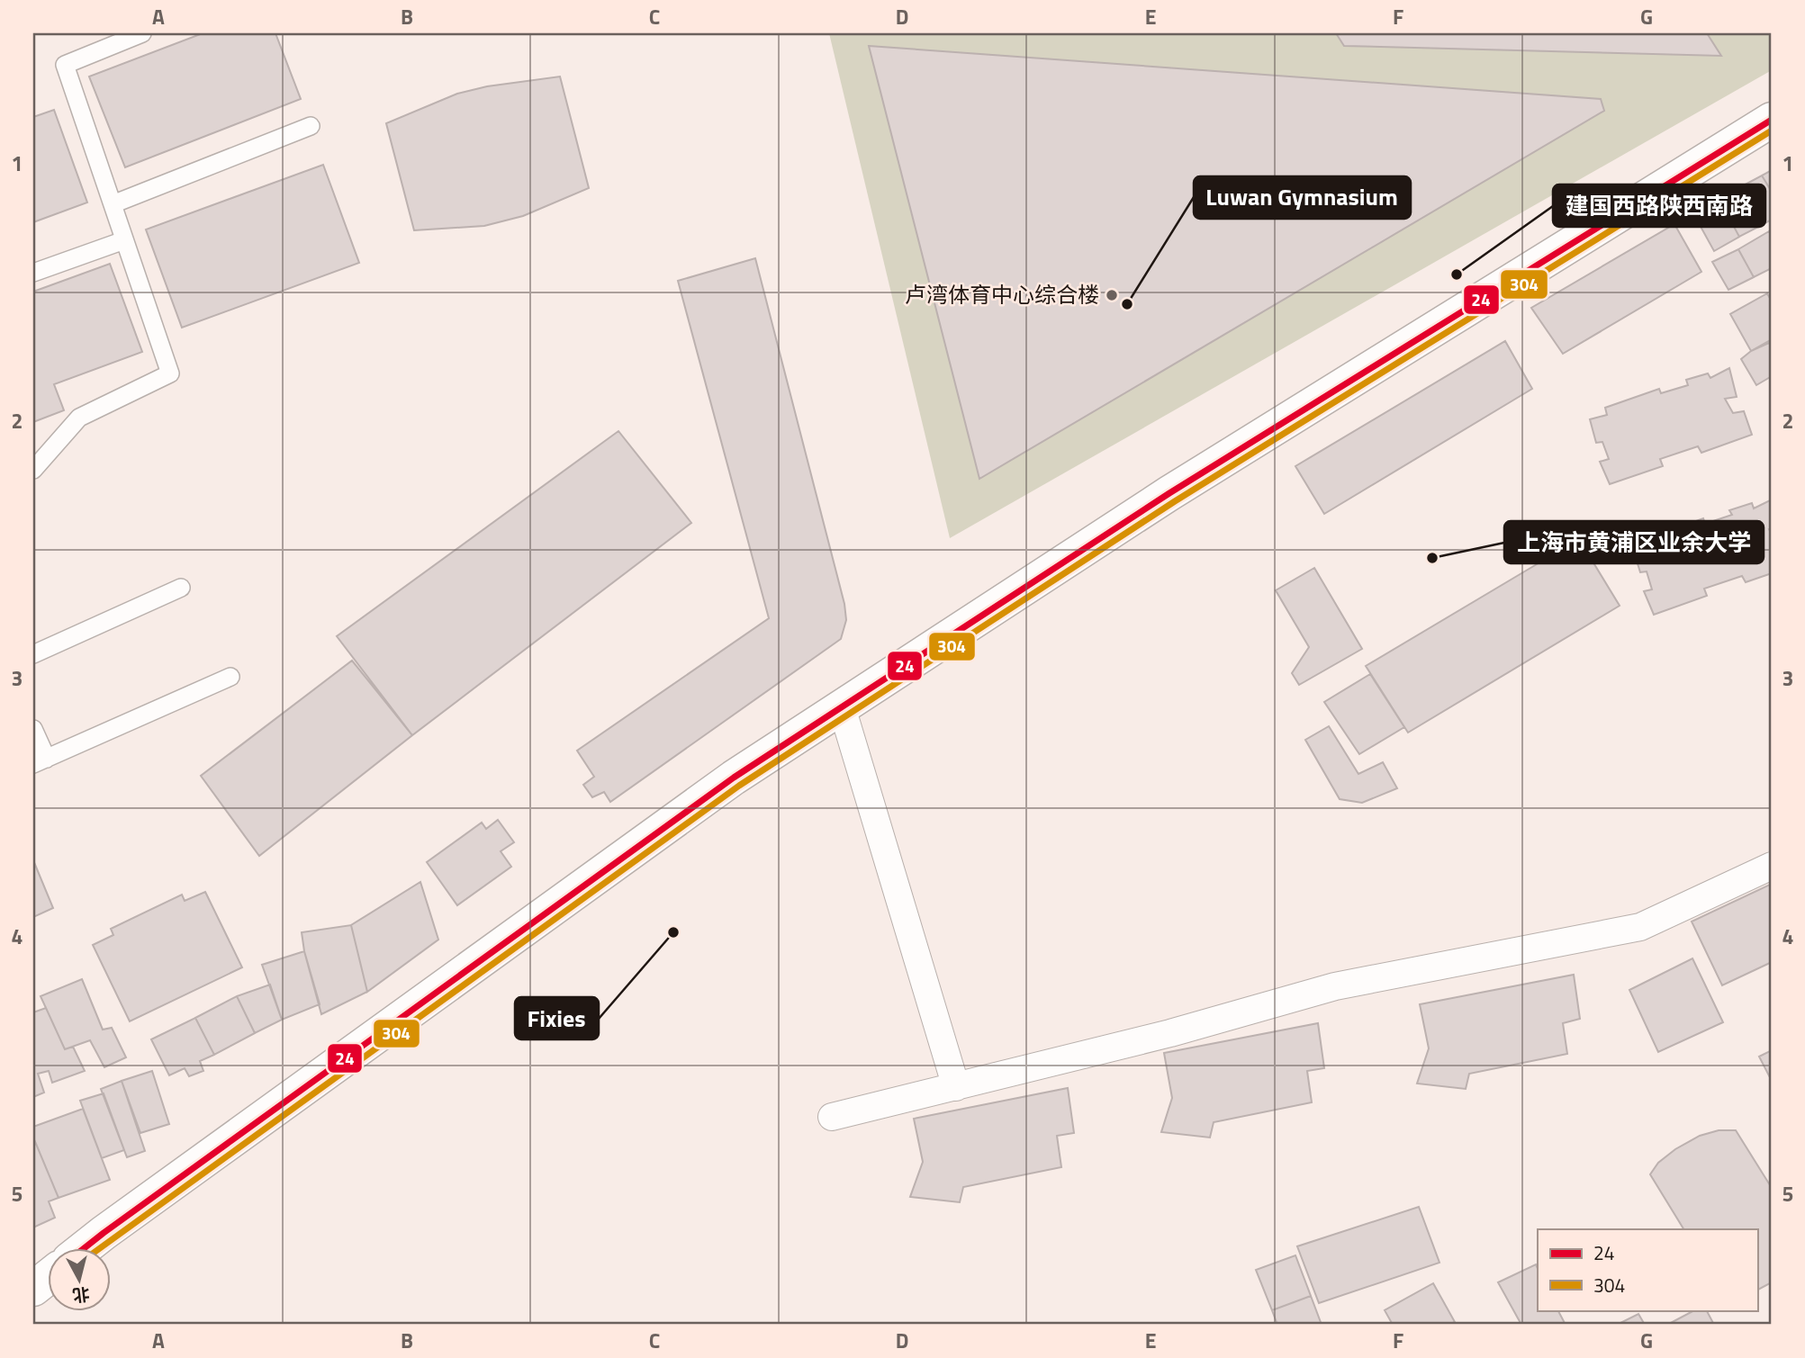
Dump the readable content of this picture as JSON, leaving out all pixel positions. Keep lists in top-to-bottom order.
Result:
{
  "places": [
    "建国西路陕西南路",
    "卢湾体育中心综合楼",
    "Luwan Gymnasium",
    "上海市黄浦区业余大学",
    "Fixies"
  ],
  "lines": ["transit line 24", "transit line 304"],
  "legend": ["24", "304"],
  "north": "bottom",
  "grid": {
    "columns": [
      "A",
      "B",
      "C",
      "D",
      "E",
      "F",
      "G"
    ],
    "rows": [
      "1",
      "2",
      "3",
      "4",
      "5"
    ]
  }
}
